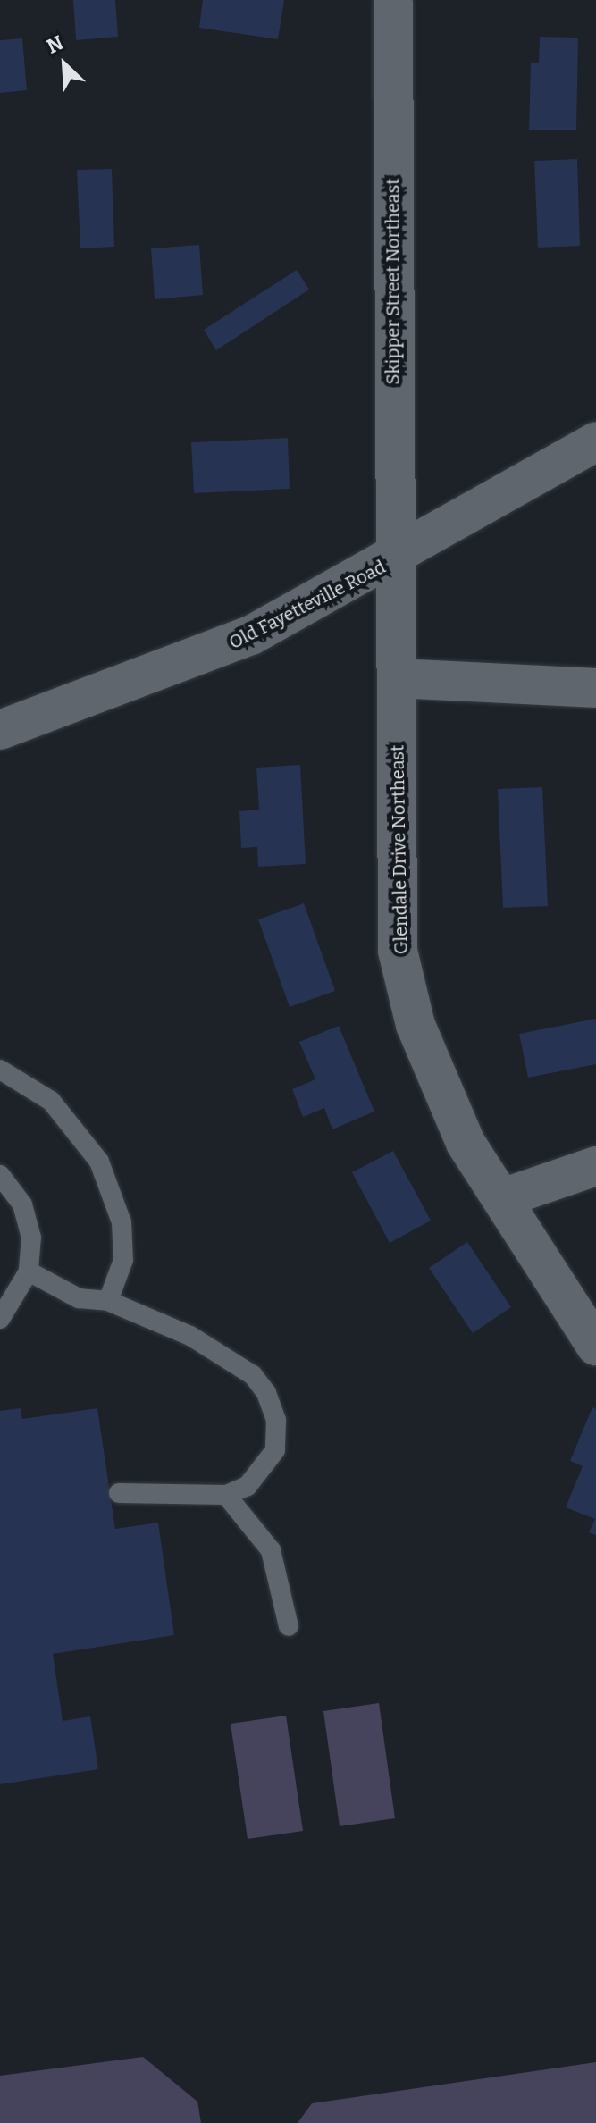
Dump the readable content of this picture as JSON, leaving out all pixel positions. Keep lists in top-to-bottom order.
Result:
{
  "streets": {
    "street": ["Skipper Street Northeast", "Old Fayetteville Road", "Glendale Drive Northeast"]
  },
  "crossings": [
    ["Skipper Street Northeast", "Old Fayetteville Road"],
    ["Skipper Street Northeast", "Glendale Drive Northeast"],
    ["Old Fayetteville Road", "Glendale Drive Northeast"]
  ],
  "north": "top left"
}
